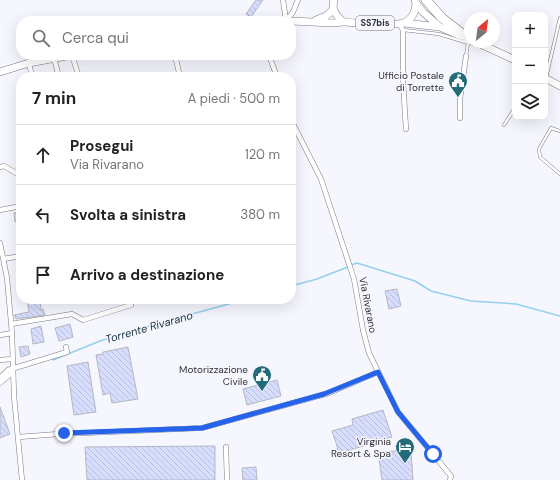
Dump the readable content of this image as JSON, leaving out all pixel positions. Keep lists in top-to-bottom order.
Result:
{
  "streets": {
    "main road": ["SS7bis"],
    "street": ["Via Rivarano"]
  },
  "water": ["Torrente Rivarano"],
  "places": {
    "public building": ["Ufficio Postale di Torrette", "Motorizzazione Civile"],
    "hotel": ["Virginia Resort & Spa"]
  },
  "north": "top right",
  "page": {
    "map_buttons": ["+", "−"],
    "search": "Cerca qui",
    "heading": ["7 min", "A piedi · 500 m"],
    "list": [
      ["Prosegui", "Via Rivarano", "120 m"],
      ["Svolta a sinistra", "380 m"],
      "Arrivo a destinazione"
    ]
  }
}
